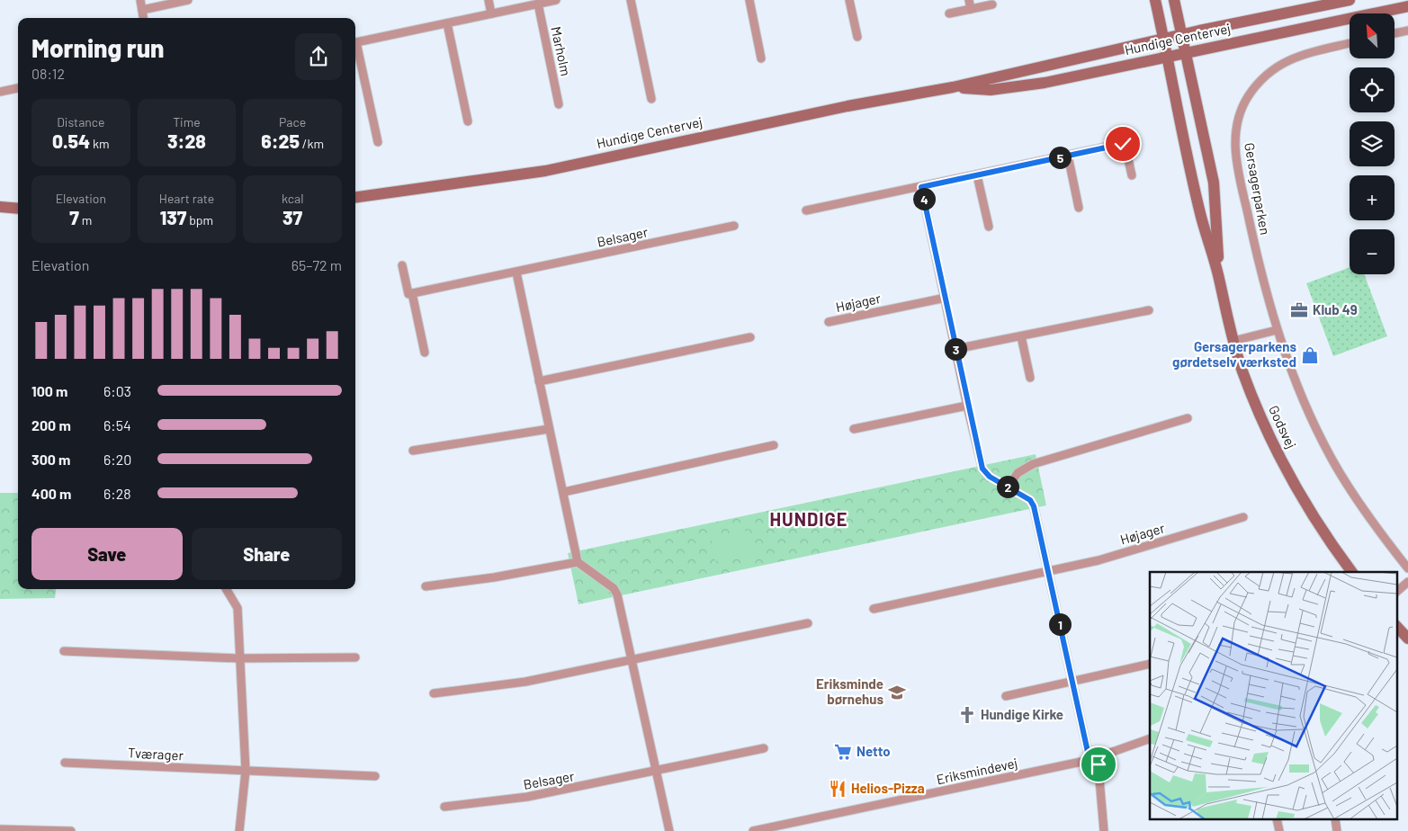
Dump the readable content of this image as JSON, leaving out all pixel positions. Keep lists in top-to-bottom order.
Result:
{
  "streets": {
    "street": [
      "Hundige Centervej",
      "Marholm",
      "Gersagerparken",
      "Belsager",
      "Højager",
      "Godsvej",
      "Tværager",
      "Eriksmindevej"
    ]
  },
  "crossings": [
    ["Hundige Centervej", "Godsvej"]
  ],
  "districts": ["HUNDIGE"],
  "places": {
    "office": ["Klub 49"],
    "shop": ["Gersagerparkens gørdetselv værksted"],
    "school or university": ["Eriksminde børnehus"],
    "church": ["Hundige Kirke"],
    "supermarket": ["Netto"],
    "restaurant": ["Helios-Pizza"]
  },
  "north": "top left",
  "page": {
    "map_buttons": ["+", "−"],
    "heading": ["Morning run", "08:12"],
    "stats": [
      ["Distance", "0.54 km"],
      ["Time", "3:28"],
      ["Pace", "6:25 /km"],
      ["Elevation", "7 m"],
      ["Heart rate", "137 bpm"],
      ["kcal", "37"]
    ],
    "pins": [
      "5",
      "4",
      "3",
      "2",
      "1"
    ],
    "chart": ["Elevation", "65–72 m"],
    "list": [
      {
        "name": "100 m",
        "note": "6:03"
      },
      {
        "name": "200 m",
        "note": "6:54"
      },
      {
        "name": "300 m",
        "note": "6:20"
      },
      {
        "name": "400 m",
        "note": "6:28"
      }
    ],
    "buttons": ["Save", "Share"]
  }
}
